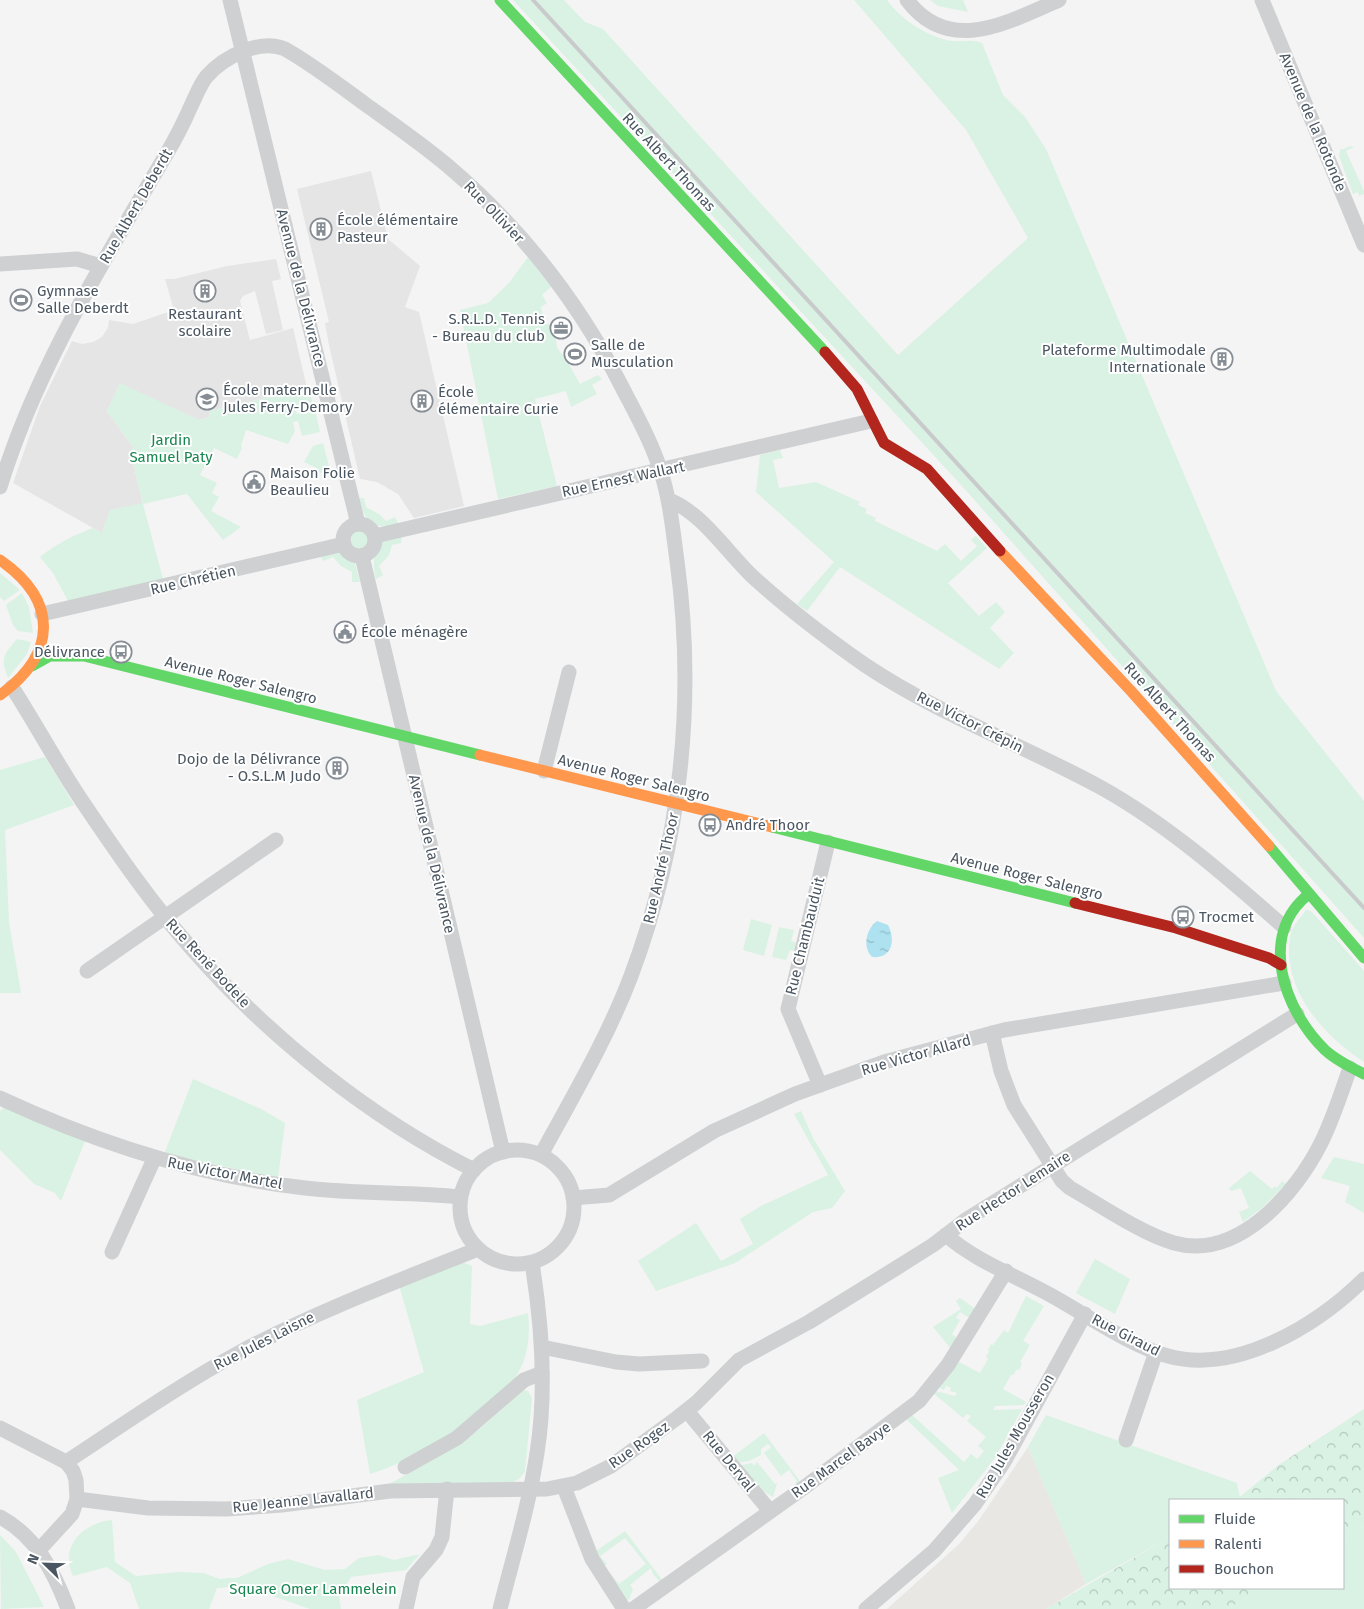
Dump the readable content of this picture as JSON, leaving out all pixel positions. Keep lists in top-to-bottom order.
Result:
{
  "streets": {
    "street": [
      "Avenue de la Rotonde",
      "Rue Albert Thomas",
      "Rue Albert Deberdt",
      "Rue Ollivier",
      "Avenue de la Délivrance",
      "Rue Ernest Wallart",
      "Rue Chrétien",
      "Avenue Roger Salengro",
      "Rue Victor Crépin",
      "Rue André Thoor",
      "Rue Chambauduit",
      "Rue René Bodele",
      "Rue Victor Allard",
      "Rue Victor Martel",
      "Rue Hector Lemaire",
      "Rue Giraud",
      "Rue Jules Laisne",
      "Rue Jules Mousseron",
      "Rue Rogez",
      "Rue Marcel Bavye",
      "Rue Derval",
      "Rue Jeanne Lavallard"
    ]
  },
  "crossings": [
    ["Rue Albert Thomas", "Rue Ernest Wallart"],
    ["Rue Albert Deberdt", "Rue Ollivier"],
    ["Rue Albert Deberdt", "Avenue de la Délivrance"],
    ["Rue Ollivier", "Avenue de la Délivrance"],
    ["Rue Ollivier", "Rue Ernest Wallart"],
    ["Rue Ollivier", "Rue André Thoor"],
    ["Avenue de la Délivrance", "Rue Ernest Wallart"],
    ["Avenue de la Délivrance", "Rue Chrétien"],
    ["Avenue de la Délivrance", "Avenue Roger Salengro"],
    ["Avenue de la Délivrance", "Rue André Thoor"],
    ["Avenue de la Délivrance", "Rue René Bodele"],
    ["Avenue de la Délivrance", "Rue Victor Allard"],
    ["Avenue de la Délivrance", "Rue Victor Martel"],
    ["Avenue de la Délivrance", "Rue Jules Laisne"],
    ["Rue Ernest Wallart", "Rue Chrétien"],
    ["Rue Ernest Wallart", "Rue André Thoor"],
    ["Rue Chrétien", "Avenue Roger Salengro"],
    ["Avenue Roger Salengro", "Rue Victor Crépin"],
    ["Avenue Roger Salengro", "Rue André Thoor"],
    ["Avenue Roger Salengro", "Rue Chambauduit"],
    ["Rue Victor Crépin", "Rue André Thoor"],
    ["Rue André Thoor", "Rue René Bodele"],
    ["Rue André Thoor", "Rue Victor Allard"],
    ["Rue André Thoor", "Rue Victor Martel"],
    ["Rue André Thoor", "Rue Jules Laisne"],
    ["Rue Chambauduit", "Rue Victor Allard"],
    ["Rue René Bodele", "Rue Victor Allard"],
    ["Rue René Bodele", "Rue Victor Martel"],
    ["Rue René Bodele", "Rue Jules Laisne"],
    ["Rue Victor Allard", "Rue Victor Martel"],
    ["Rue Victor Allard", "Rue Jules Laisne"],
    ["Rue Victor Martel", "Rue Jules Laisne"],
    ["Rue Hector Lemaire", "Rue Giraud"],
    ["Rue Hector Lemaire", "Rue Rogez"],
    ["Rue Giraud", "Rue Jules Mousseron"],
    ["Rue Giraud", "Rue Marcel Bavye"],
    ["Rue Rogez", "Rue Derval"],
    ["Rue Rogez", "Rue Jeanne Lavallard"],
    ["Rue Marcel Bavye", "Rue Derval"]
  ],
  "parks": ["Jardin Samuel Paty", "Square Omer Lammelein"],
  "places": {
    "building": [
      "École élémentaire Pasteur",
      "Restaurant scolaire",
      "Plateforme Multimodale Internationale",
      "École élémentaire Curie",
      "Dojo de la Délivrance - O.S.L.M Judo"
    ],
    "sports": ["Gymnase Salle Deberdt", "Salle de Musculation"],
    "office": ["S.R.L.D. Tennis - Bureau du club"],
    "school or university": ["École maternelle Jules Ferry-Demory"],
    "public building": ["Maison Folie Beaulieu", "École ménagère"],
    "bus stop": ["Délivrance", "André Thoor", "Trocmet"]
  },
  "legend": ["Fluide", "Ralenti", "Bouchon"],
  "north": "top left"
}
